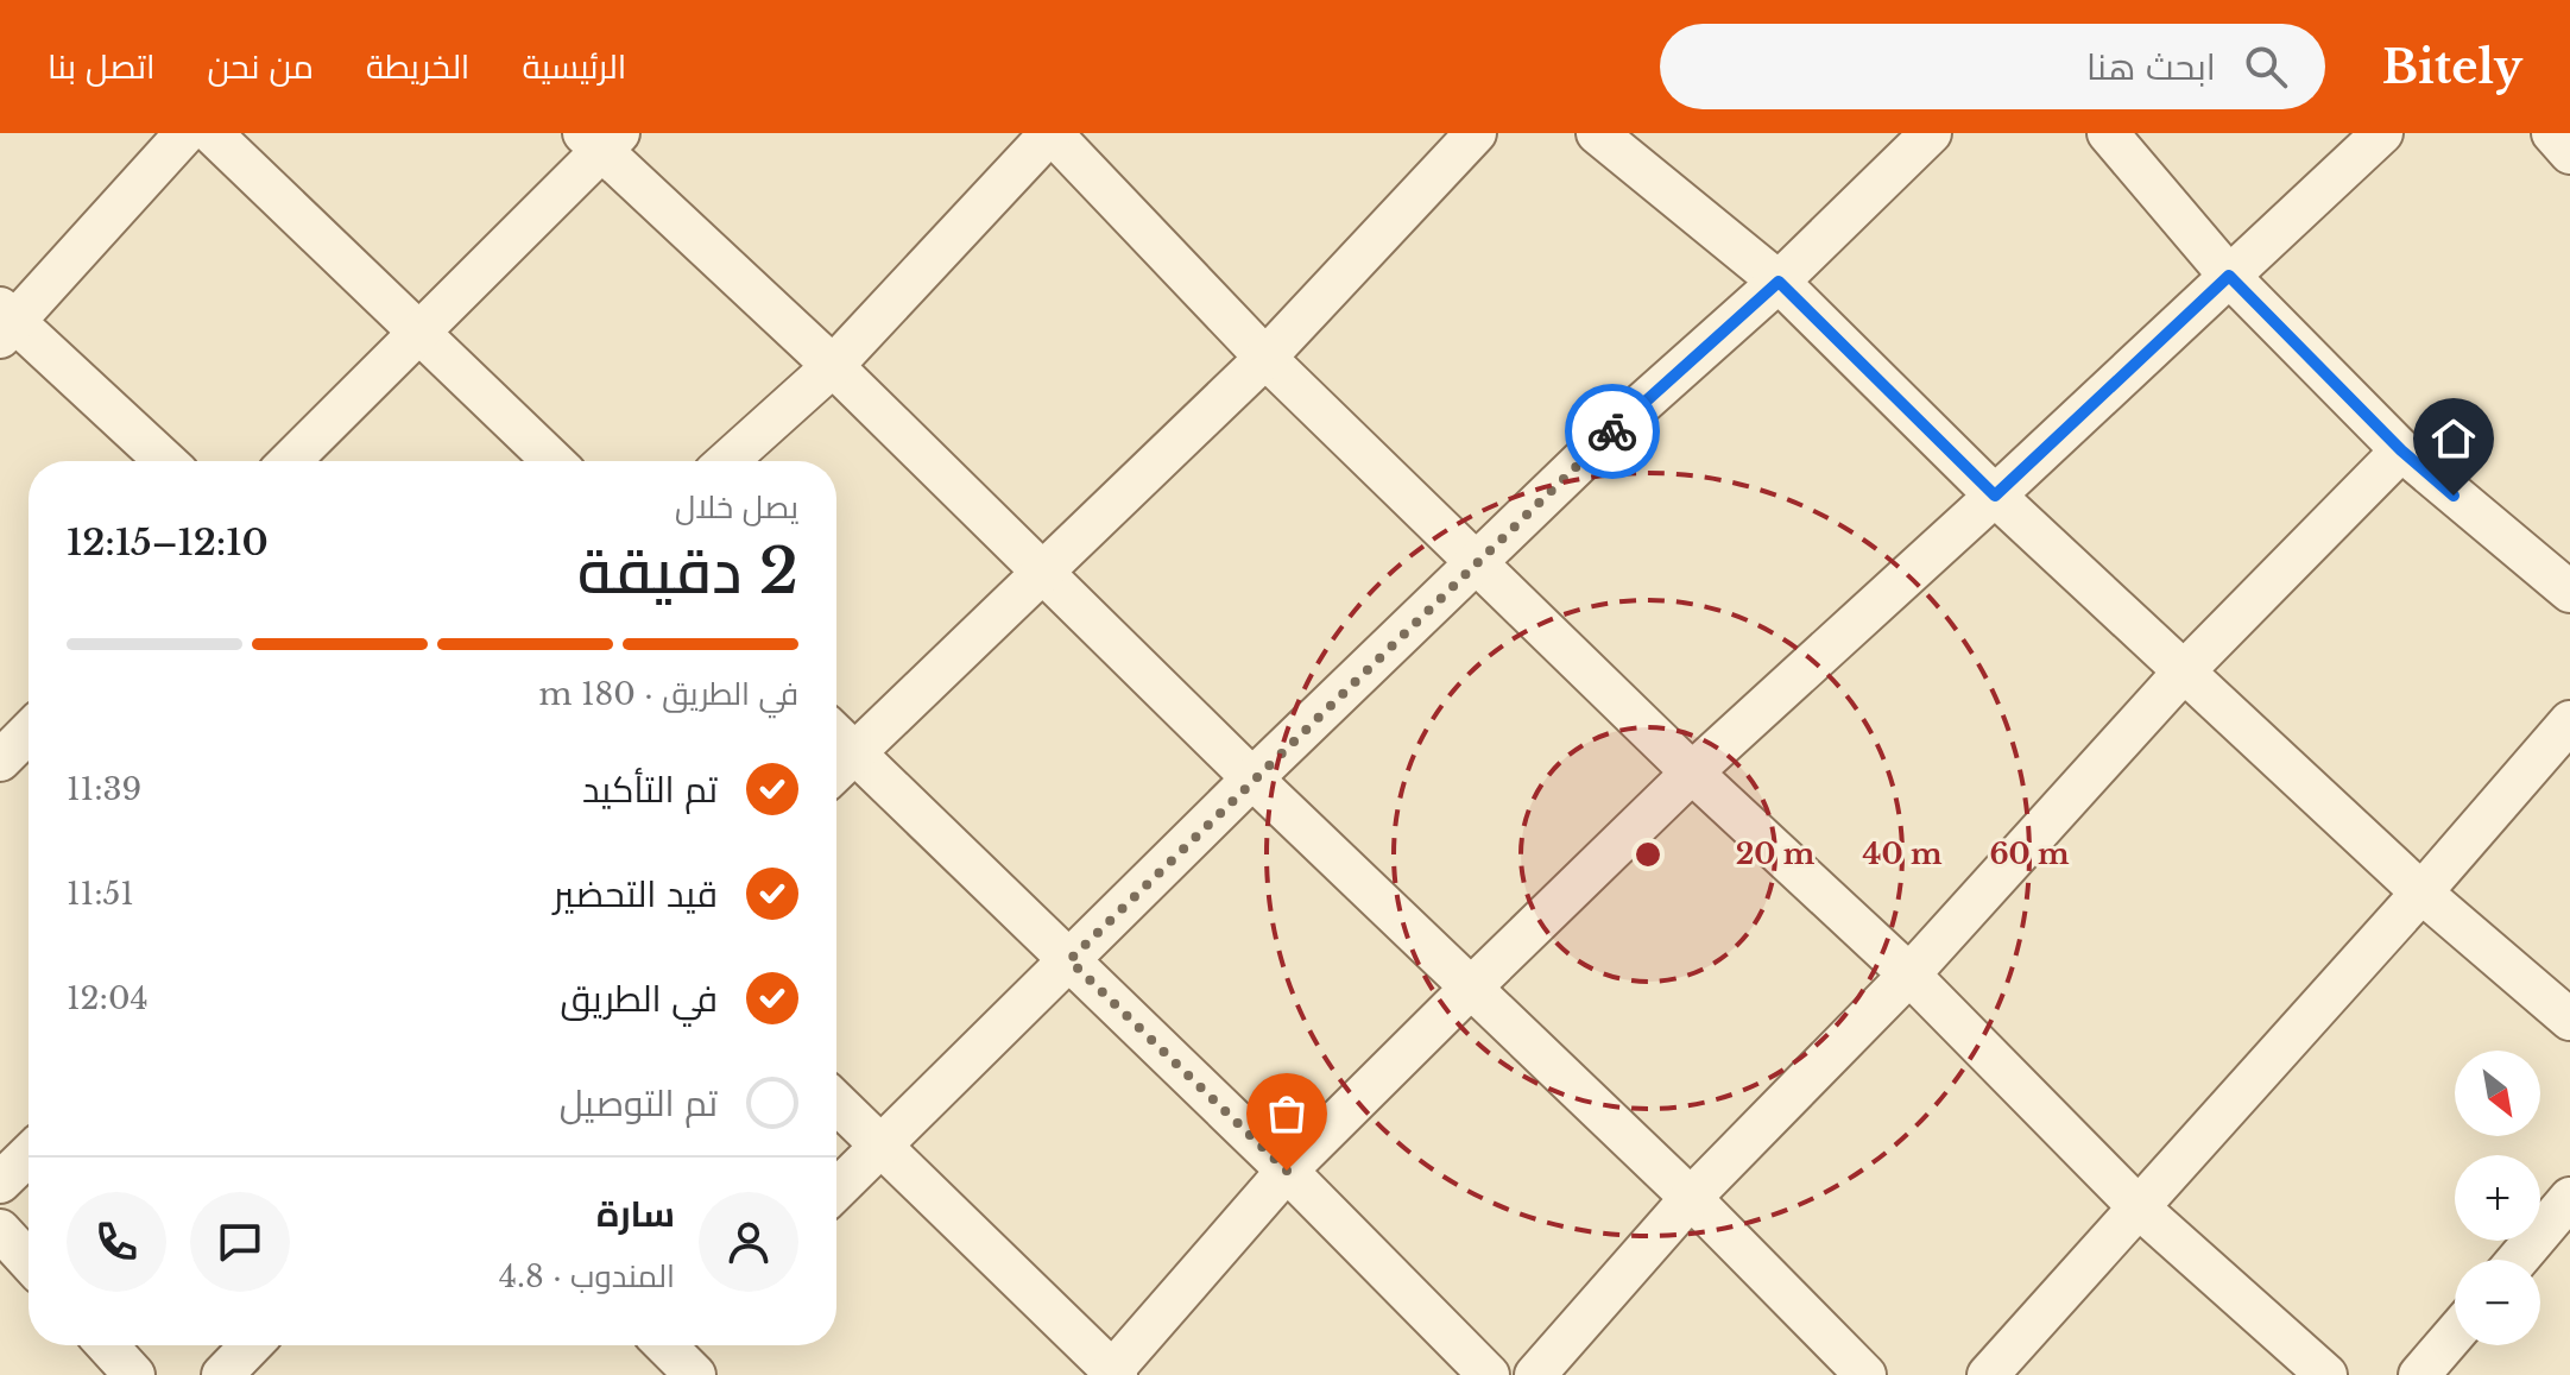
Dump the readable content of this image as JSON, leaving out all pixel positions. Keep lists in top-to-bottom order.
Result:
{
  "north": "bottom right",
  "page": {
    "header": "Bitely",
    "search": "ابحث هنا",
    "nav": [
      "الرئيسية",
      "الخريطة",
      "من نحن",
      "اتصل بنا"
    ],
    "heading": ["2 دقيقة", "يصل خلال", "12:10–12:15"],
    "panel": ["سارة", "المندوب · 4.8"],
    "bar": "في الطريق · 180 m",
    "list": [
      ["تم التأكيد", "11:39"],
      ["قيد التحضير", "11:51"],
      ["في الطريق", "12:04"],
      "تم التوصيل"
    ],
    "map_buttons": ["+", "−"]
  },
  "rings": ["20 m", "40 m", "60 m"]
}
